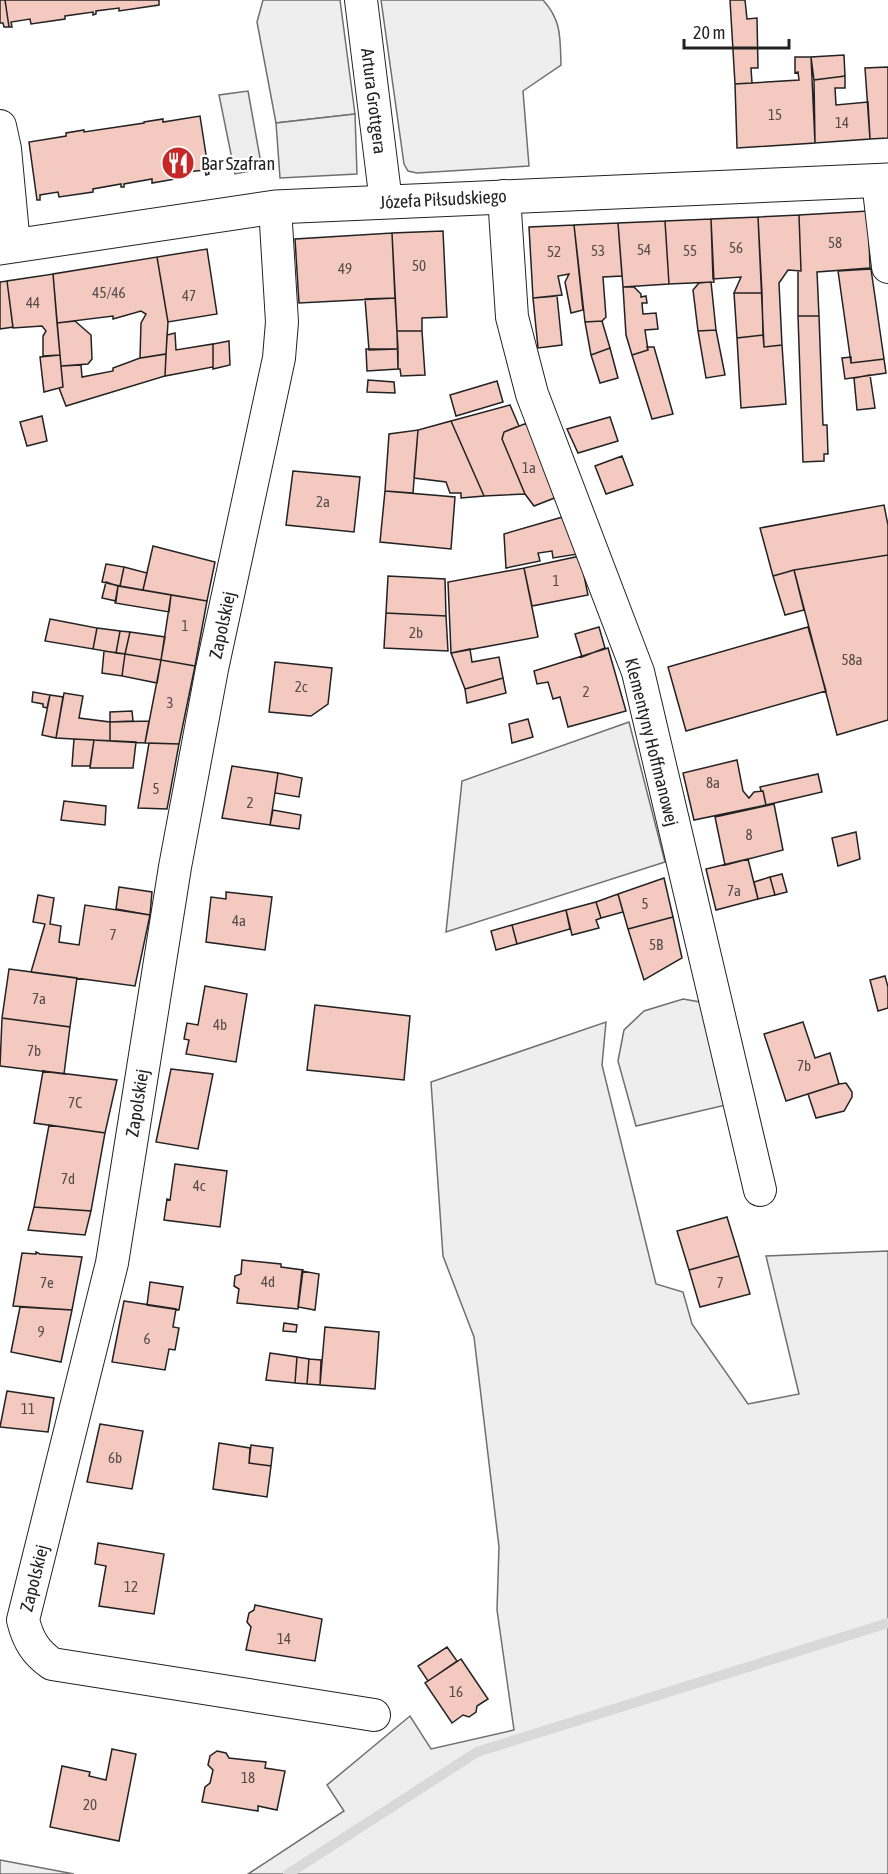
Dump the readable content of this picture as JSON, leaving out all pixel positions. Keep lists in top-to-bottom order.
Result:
{
  "streets": {
    "street": [
      "Artura Grottgera",
      "Józefa Piłsudskiego",
      "Zapolskiej",
      "Klementyny Hoffmanowej"
    ]
  },
  "crossings": [
    ["Artura Grottgera", "Józefa Piłsudskiego"],
    ["Józefa Piłsudskiego", "Zapolskiej"],
    ["Józefa Piłsudskiego", "Klementyny Hoffmanowej"]
  ],
  "places": {
    "restaurant": ["Bar Szafran"]
  },
  "house_numbers": [
    "15",
    "14",
    "58",
    "56",
    "54",
    "53",
    "55",
    "52",
    "50",
    "49",
    "45/46",
    "47",
    "44",
    "1a",
    "2a",
    "1",
    "1",
    "2b",
    "58a",
    "2c",
    "2",
    "3",
    "8a",
    "5",
    "2",
    "8",
    "7a",
    "5",
    "4a",
    "7",
    "5B",
    "7a",
    "4b",
    "7b",
    "7b",
    "7C",
    "7d",
    "4c",
    "4d",
    "7e",
    "7",
    "9",
    "6",
    "11",
    "6b",
    "12",
    "14",
    "16",
    "18",
    "20"
  ],
  "scale_bar": "20 m"
}
